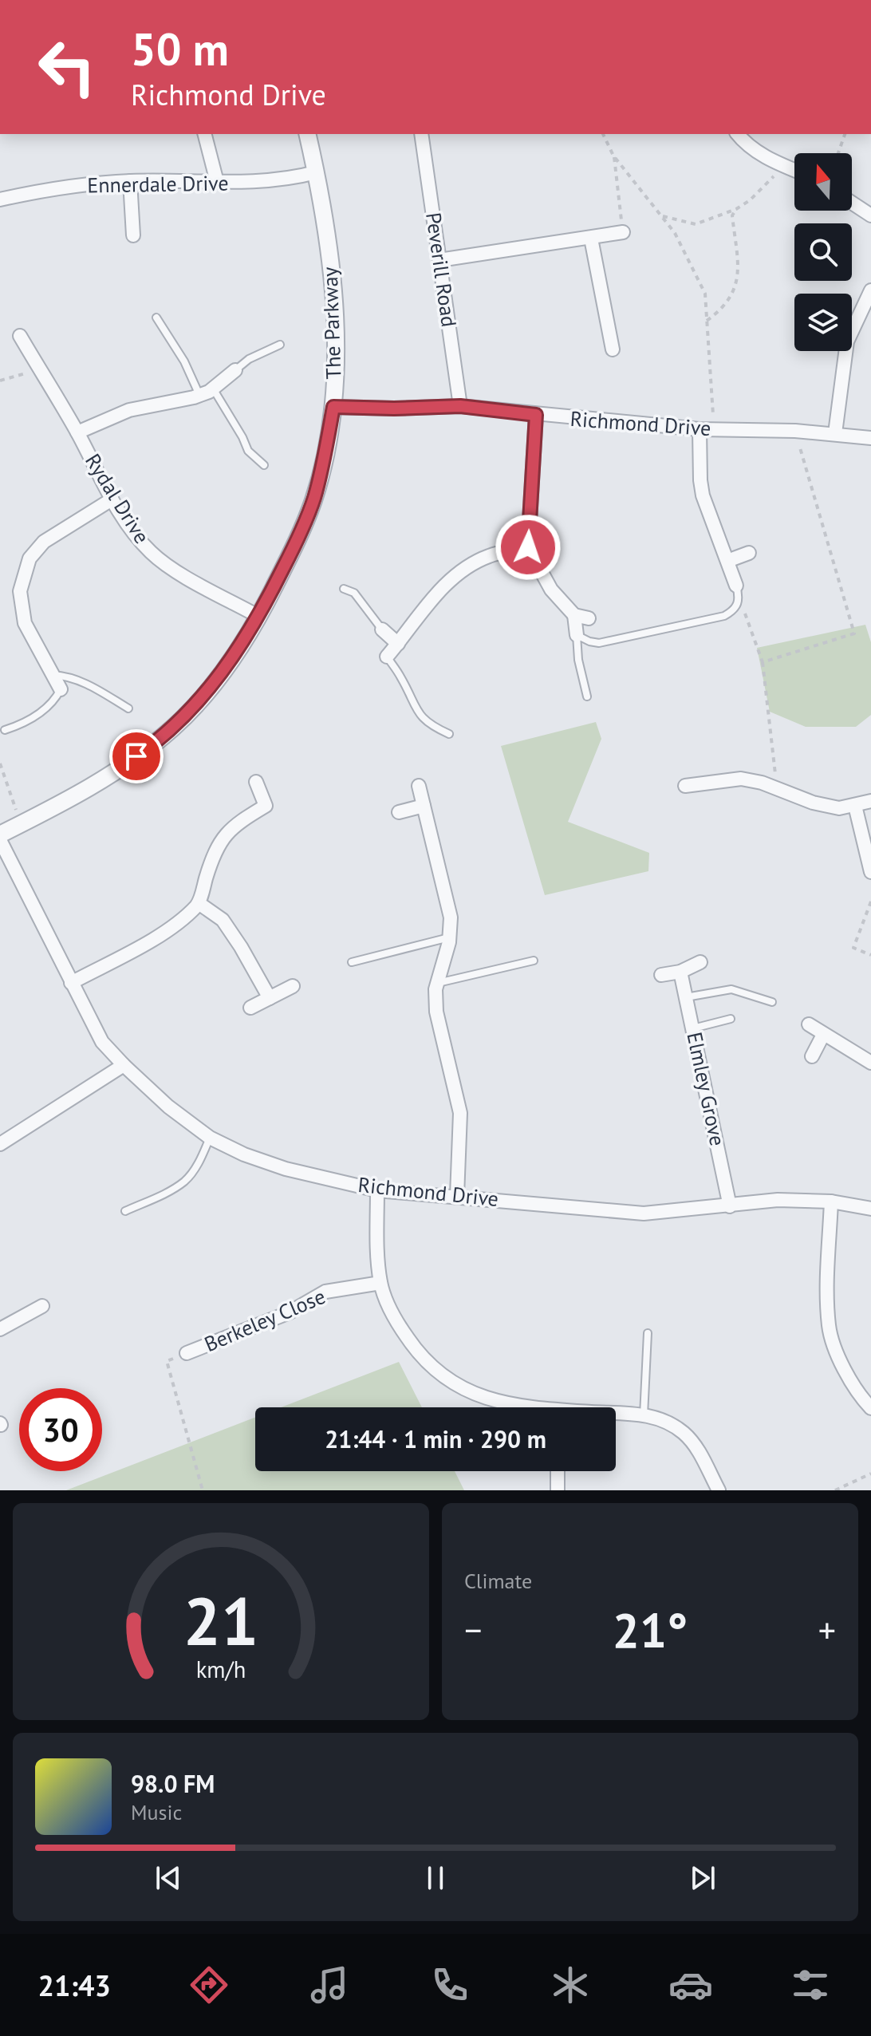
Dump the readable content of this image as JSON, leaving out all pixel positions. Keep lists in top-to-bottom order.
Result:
{
  "streets": {
    "street": [
      "Ennerdale Drive",
      "Peverill Road",
      "The Parkway",
      "Richmond Drive",
      "Rydal Drive",
      "Elmley Grove",
      "Berkeley Close"
    ]
  },
  "crossings": [
    ["Ennerdale Drive", "The Parkway"],
    ["Peverill Road", "Richmond Drive"],
    ["The Parkway", "Richmond Drive"],
    ["The Parkway", "Rydal Drive"],
    ["Richmond Drive", "Elmley Grove"]
  ],
  "north": "top",
  "page": {
    "turn": ["50 m", "Richmond Drive"],
    "limit": "30",
    "trip": "21:44 · 1 min · 290 m",
    "tile": "Climate",
    "heat": ["−", "21°", "+"],
    "song": ["98.0 FM", "Music"],
    "tabs": "21:43",
    "gauge": ["21", "km/h"]
  }
}
